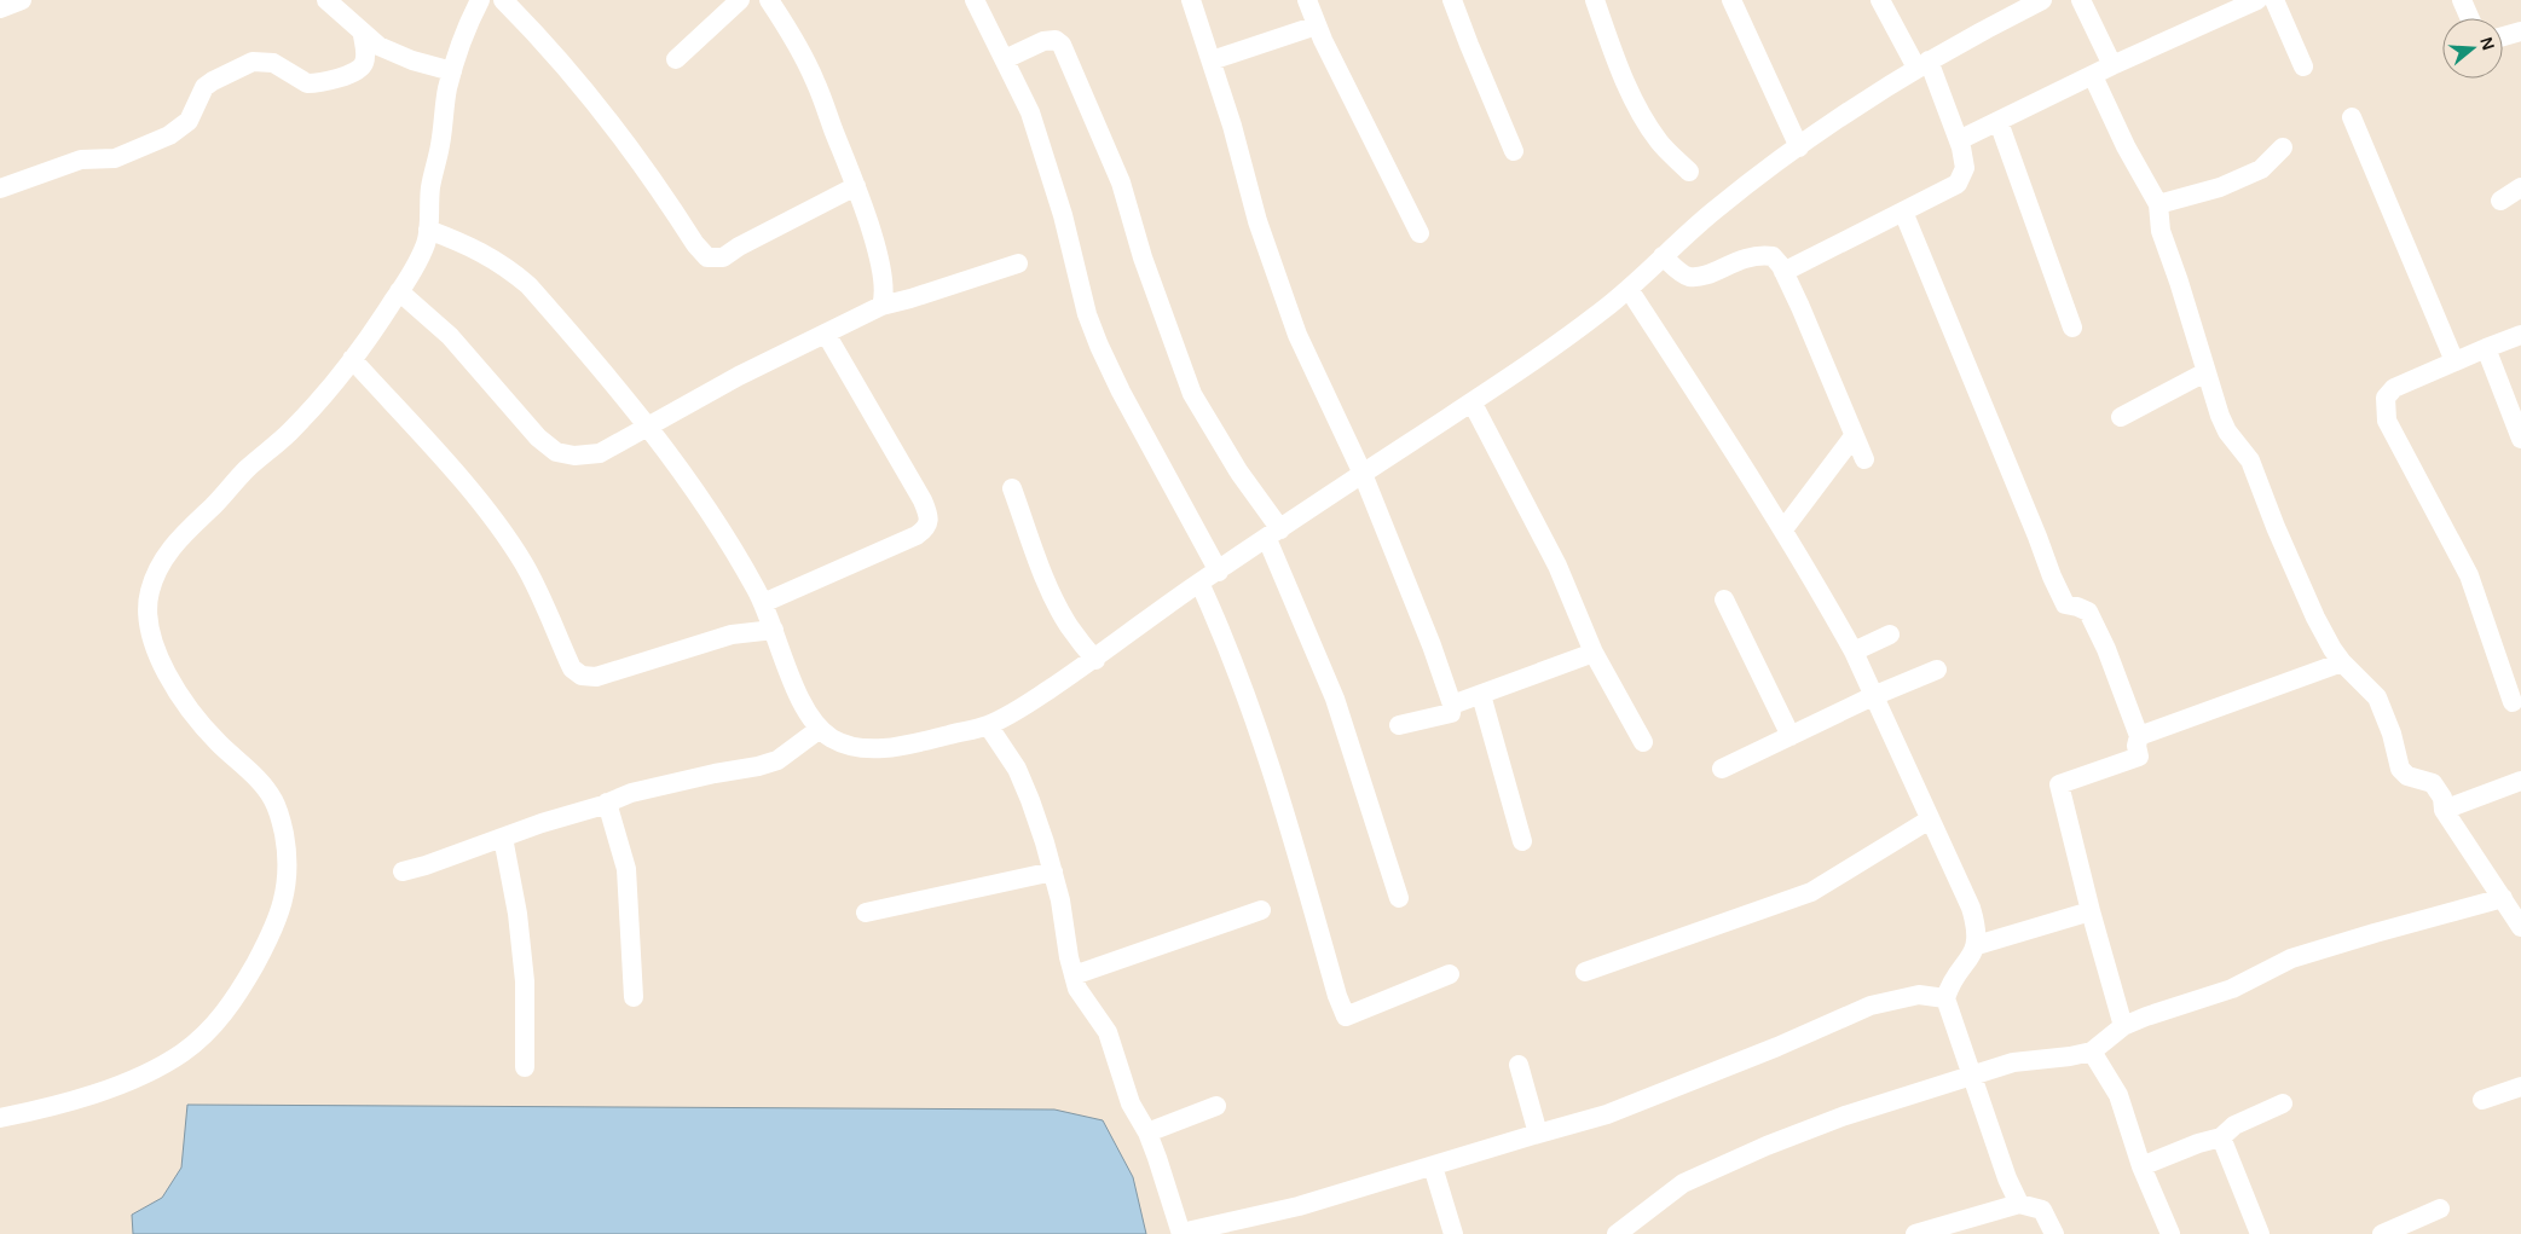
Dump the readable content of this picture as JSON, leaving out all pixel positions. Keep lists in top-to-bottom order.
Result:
{
  "north": "right"
}
